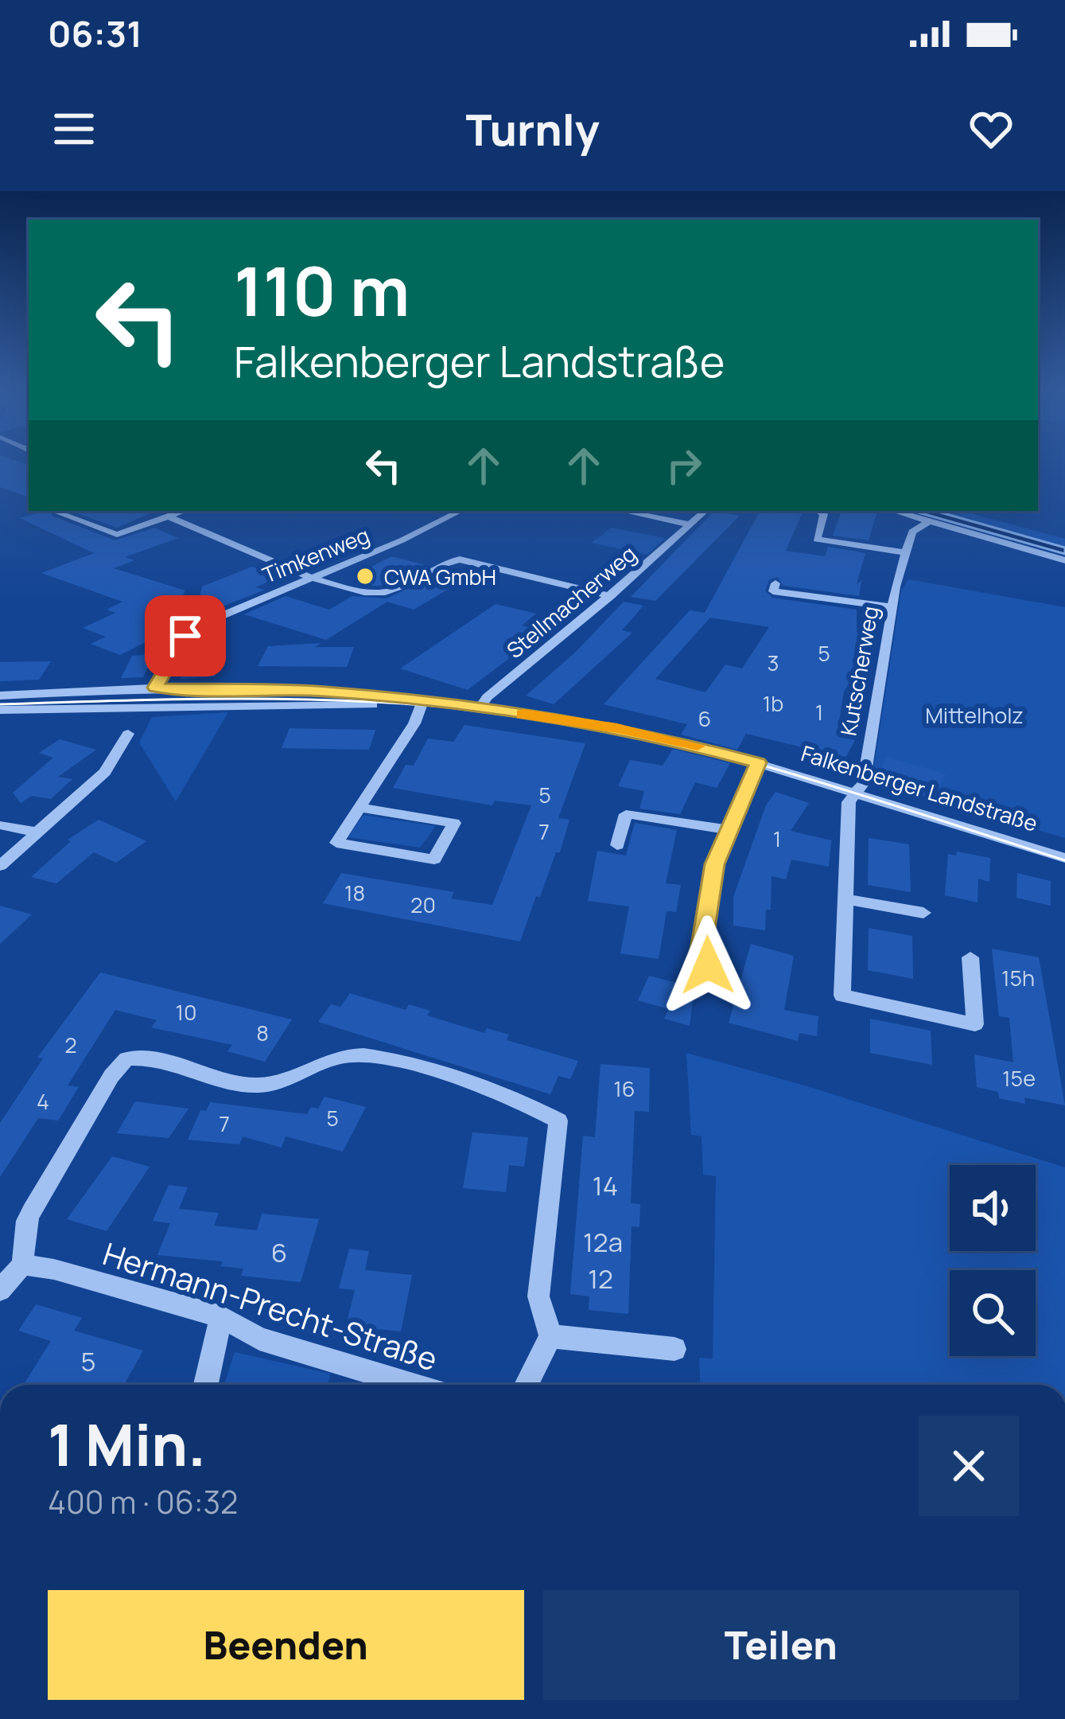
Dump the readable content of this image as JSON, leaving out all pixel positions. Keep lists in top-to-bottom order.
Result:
{
  "streets": {
    "street": [
      "Timkenweg",
      "Stellmacherweg",
      "Kutscherweg",
      "Falkenberger Landstraße",
      "Hermann-Precht-Straße"
    ]
  },
  "crossings": [
    ["Timkenweg", "Falkenberger Landstraße"],
    ["Stellmacherweg", "Falkenberger Landstraße"],
    ["Kutscherweg", "Falkenberger Landstraße"]
  ],
  "parks": ["Mittelholz"],
  "places": ["CWA GmbH"],
  "house_numbers": [
    "5",
    "3",
    "1b",
    "1",
    "6",
    "5",
    "7",
    "1",
    "18",
    "20",
    "15h",
    "10",
    "8",
    "2",
    "15e",
    "16",
    "4",
    "5",
    "7",
    "14",
    "12a",
    "6",
    "12",
    "5"
  ],
  "page": {
    "status": "06:31",
    "header": "Turnly",
    "turn": ["110 m", "Falkenberger Landstraße"],
    "heading": ["1 Min.", "400 m · 06:32"],
    "buttons": ["Beenden", "Teilen"]
  }
}
